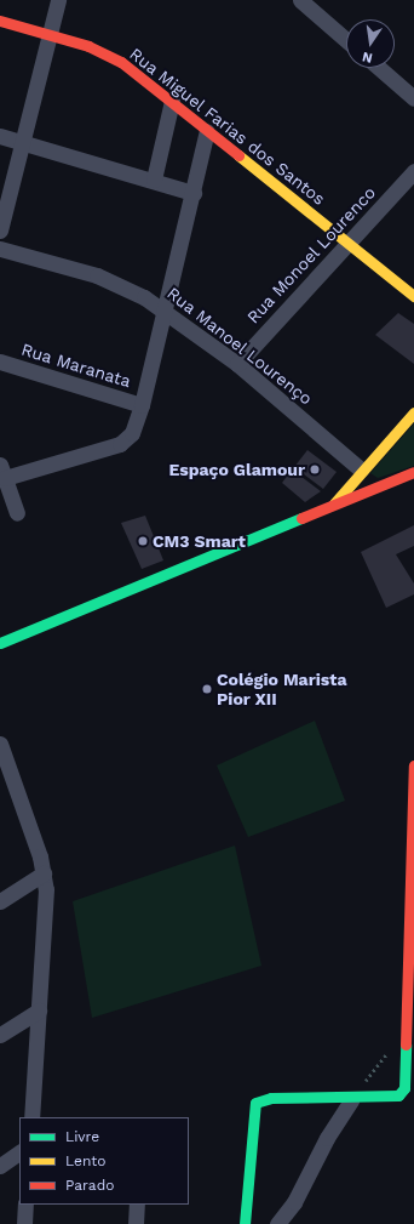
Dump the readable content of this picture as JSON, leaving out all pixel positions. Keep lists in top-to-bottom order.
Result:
{
  "streets": {
    "street": [
      "Rua Miguel Farias dos Santos",
      "Rua Monoel Lourenco",
      "Rua Manoel Lourenço",
      "Rua Maranata"
    ]
  },
  "crossings": [
    ["Rua Miguel Farias dos Santos", "Rua Monoel Lourenco"],
    ["Rua Monoel Lourenco", "Rua Manoel Lourenço"]
  ],
  "places": ["Espaço Glamour", "CM3 Smart", "Colégio Marista Pior XII"],
  "legend": ["Livre", "Lento", "Parado"],
  "north": "bottom"
}
